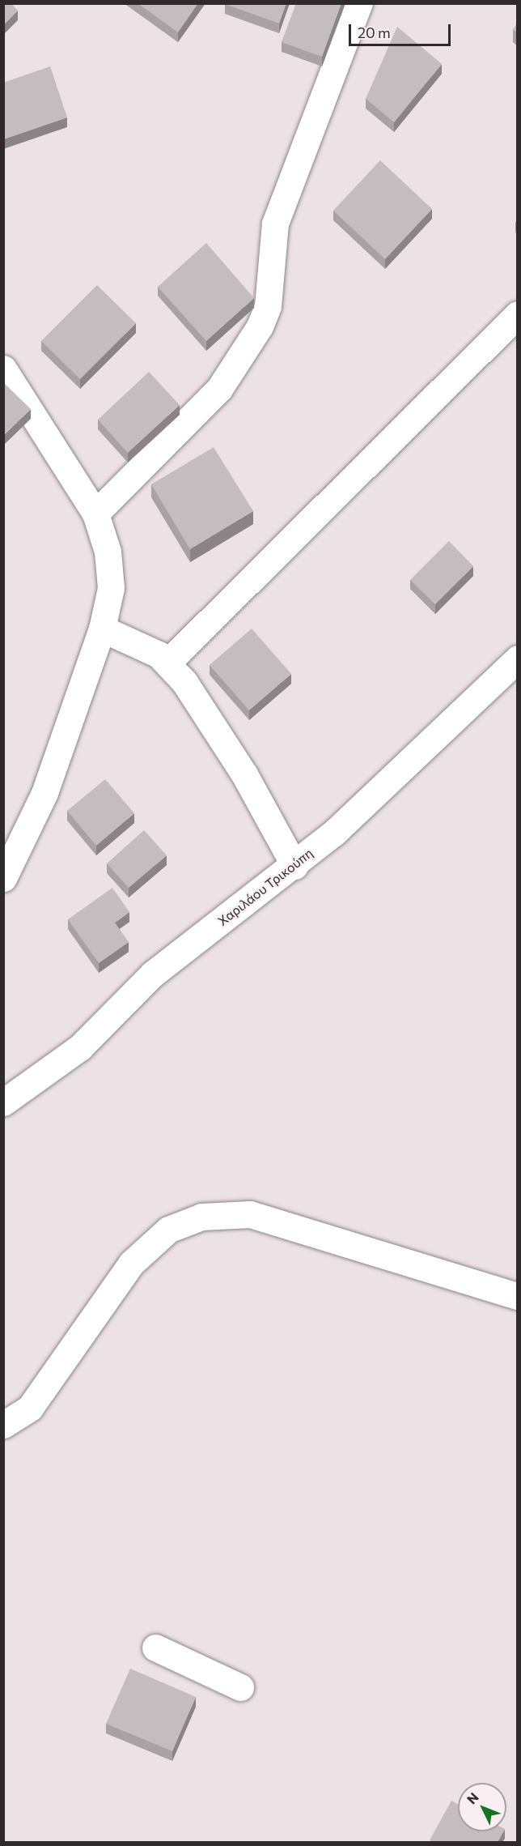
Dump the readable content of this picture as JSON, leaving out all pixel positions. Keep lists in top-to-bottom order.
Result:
{
  "streets": {
    "street": ["Χαριλάου Τρικούπη"]
  },
  "scale_bar": "20 m",
  "north": "top left"
}
